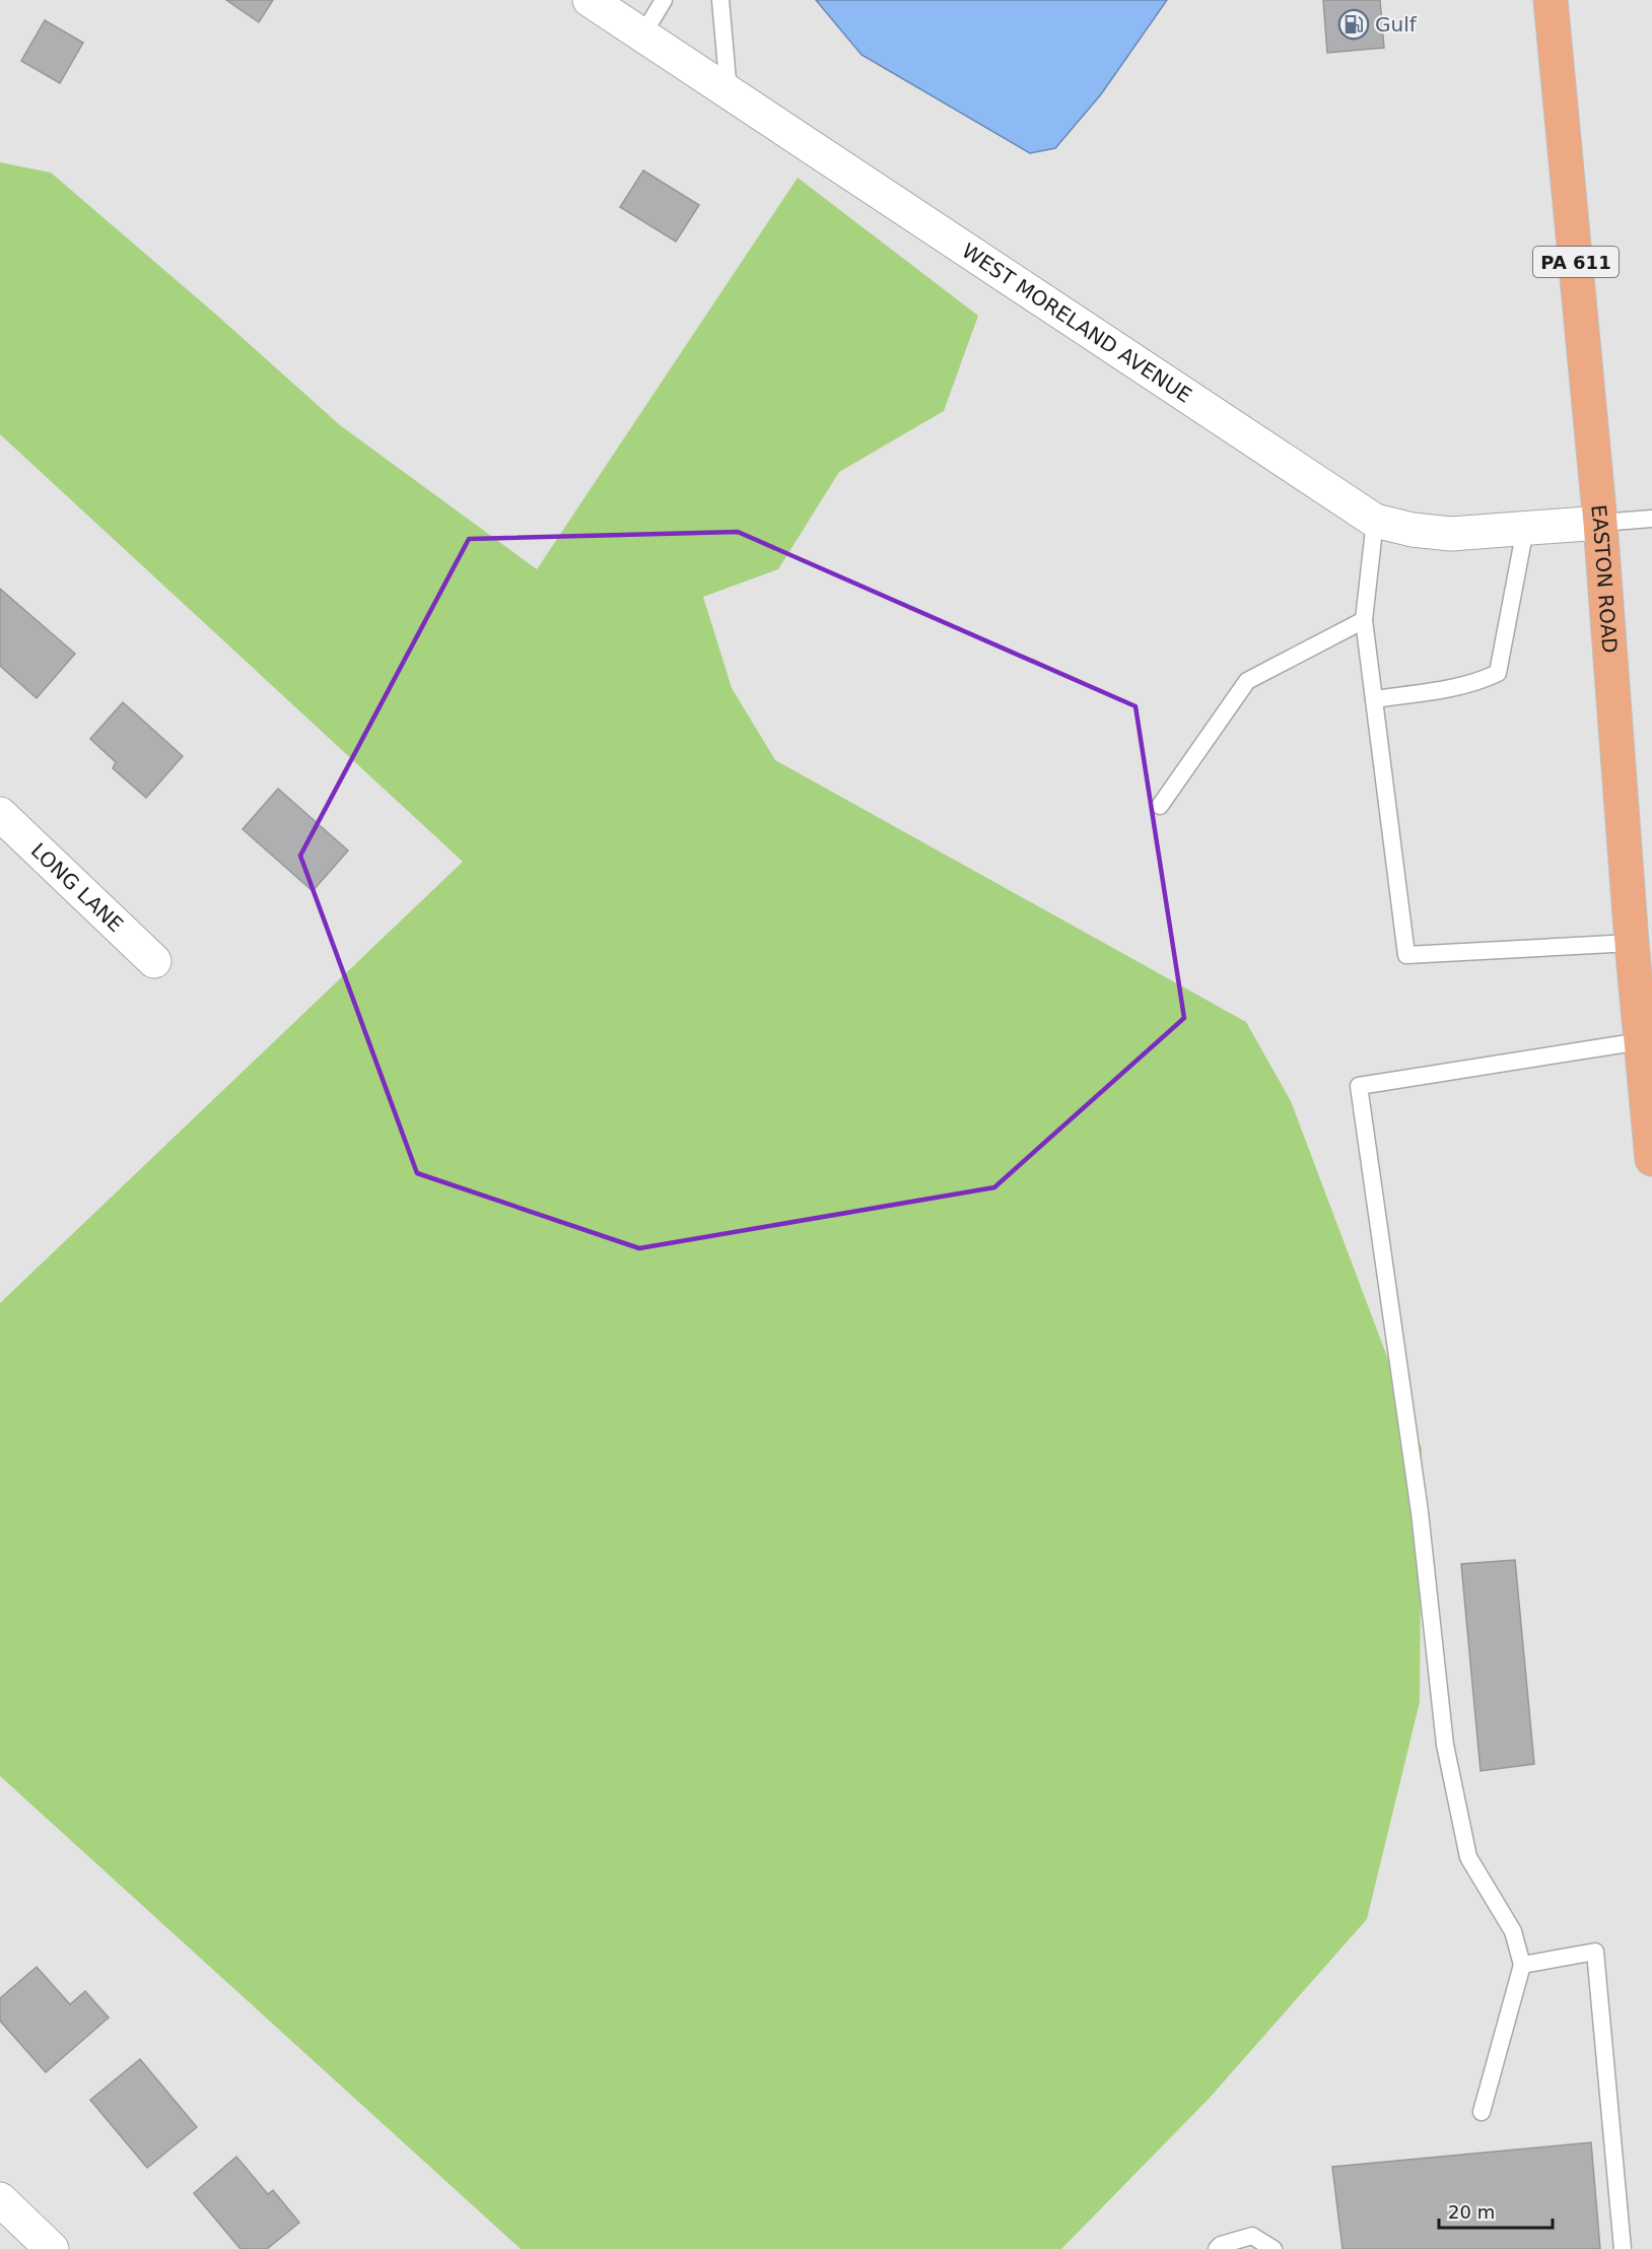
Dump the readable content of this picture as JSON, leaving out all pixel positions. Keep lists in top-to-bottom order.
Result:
{
  "streets": {
    "highway": ["PA 611", "EASTON ROAD"],
    "street": ["WEST MORELAND AVENUE", "LONG LANE"]
  },
  "crossings": [
    ["WEST MORELAND AVENUE", "EASTON ROAD"]
  ],
  "places": {
    "fuel station": ["Gulf"]
  },
  "scale_bar": "20 m"
}
